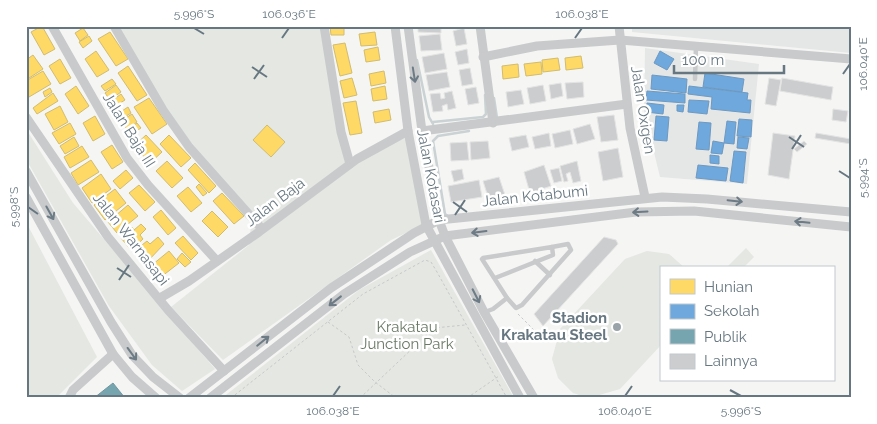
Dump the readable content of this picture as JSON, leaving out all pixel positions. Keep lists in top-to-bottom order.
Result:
{
  "streets": {
    "street": [
      "Jalan Oxigen",
      "Jalan Baja III",
      "Jalan Kotasari",
      "Jalan Kotabumi",
      "Jalan Baja",
      "Jalan Warnasapi"
    ]
  },
  "crossings": [
    ["Jalan Oxigen", "Jalan Kotabumi"],
    ["Jalan Baja III", "Jalan Baja"],
    ["Jalan Kotasari", "Jalan Kotabumi"],
    ["Jalan Kotasari", "Jalan Baja"],
    ["Jalan Kotabumi", "Jalan Warnasapi"],
    ["Jalan Baja", "Jalan Warnasapi"]
  ],
  "parks": ["Krakatau Junction Park"],
  "places": ["Stadion Krakatau Steel"],
  "legend": [
    "Hunian",
    "Sekolah",
    "Publik",
    "Lainnya"
  ],
  "scale_bar": "100 m",
  "coordinates": [
    "5.996°S",
    "106.036°E",
    "106.038°E",
    "106.040°E",
    "5.994°S",
    "5.998°S"
  ]
}
